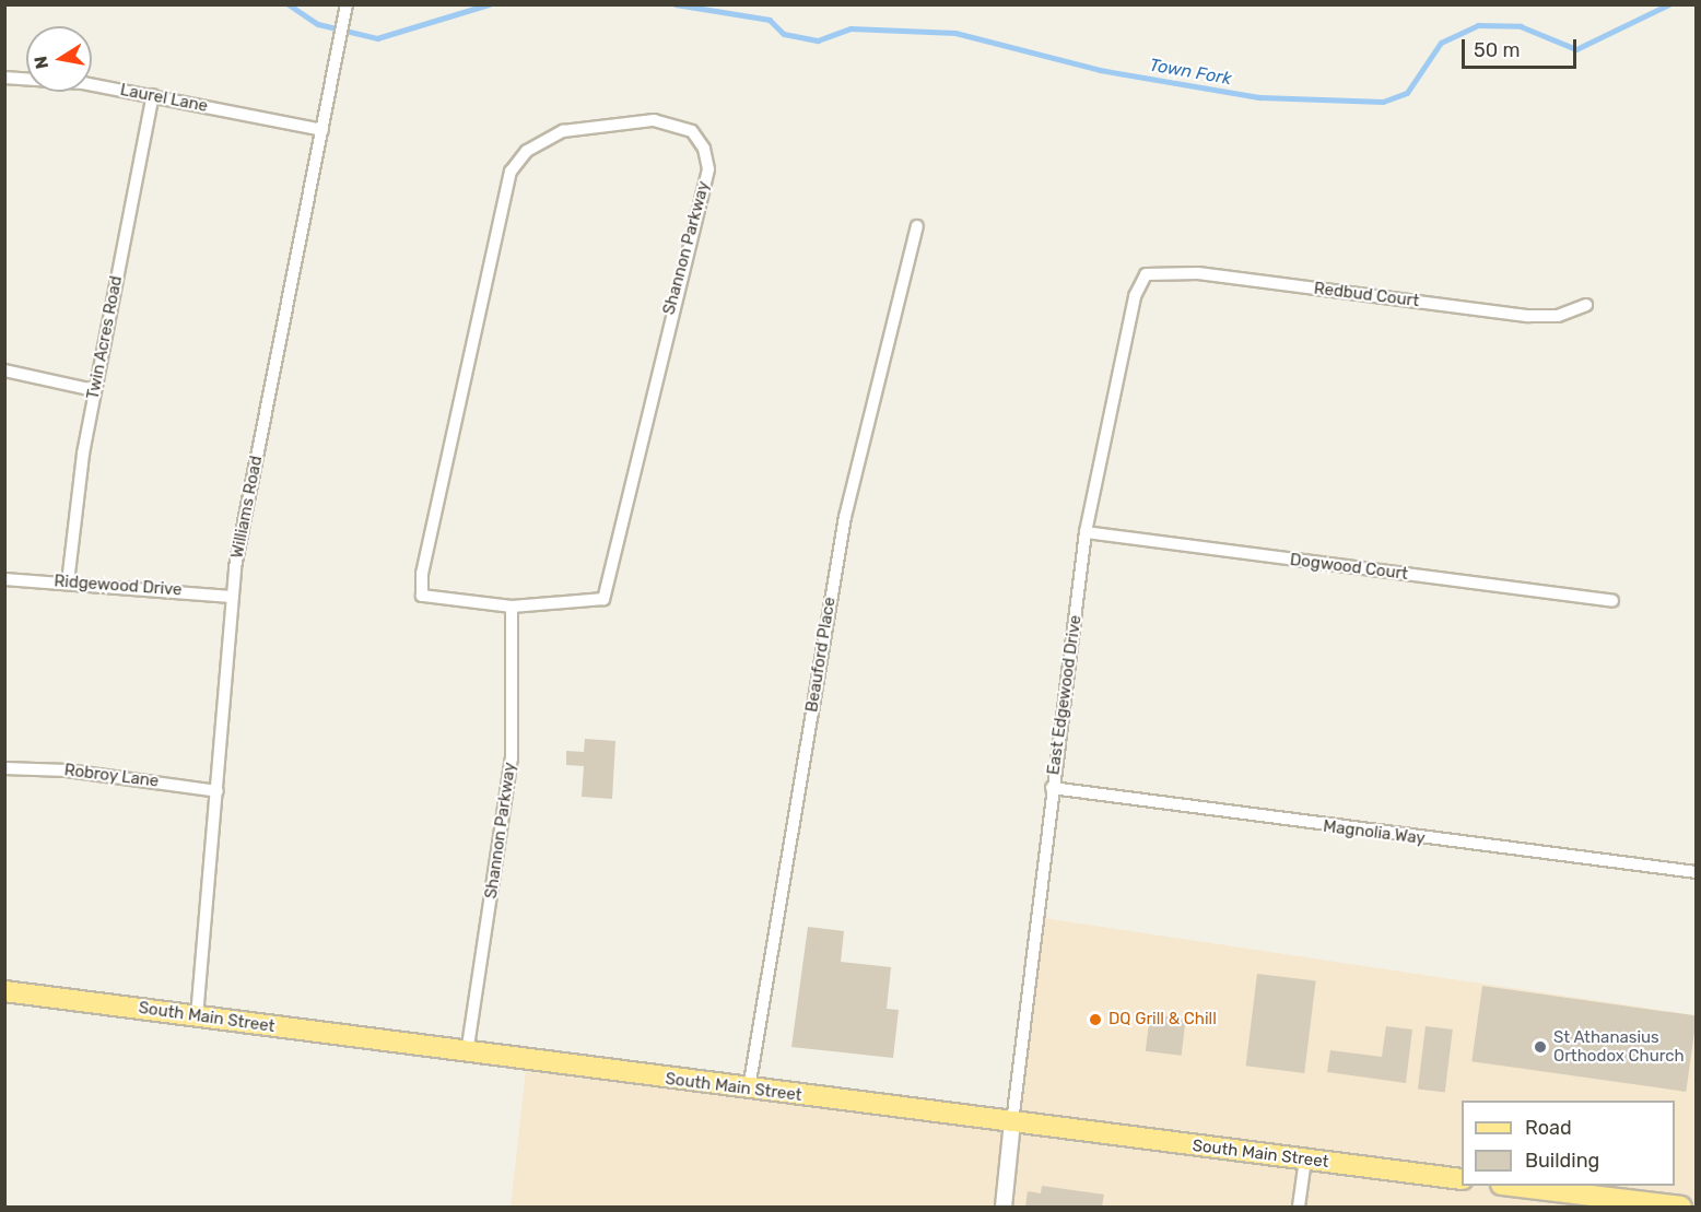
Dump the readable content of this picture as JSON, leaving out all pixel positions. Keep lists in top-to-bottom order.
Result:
{
  "streets": {
    "main road": ["South Main Street"],
    "street": [
      "Laurel Lane",
      "Shannon Parkway",
      "Redbud Court",
      "Twin Acres Road",
      "Williams Road",
      "Dogwood Court",
      "Ridgewood Drive",
      "Beauford Place",
      "East Edgewood Drive",
      "Robroy Lane",
      "Magnolia Way"
    ]
  },
  "crossings": [
    ["Laurel Lane", "Twin Acres Road"],
    ["Laurel Lane", "Williams Road"],
    ["Shannon Parkway", "South Main Street"],
    ["Redbud Court", "East Edgewood Drive"],
    ["Twin Acres Road", "Ridgewood Drive"],
    ["Williams Road", "Ridgewood Drive"],
    ["Williams Road", "Robroy Lane"],
    ["Williams Road", "South Main Street"],
    ["Dogwood Court", "East Edgewood Drive"],
    ["Beauford Place", "South Main Street"],
    ["East Edgewood Drive", "Magnolia Way"],
    ["East Edgewood Drive", "South Main Street"]
  ],
  "water": ["Town Fork"],
  "places": ["DQ Grill & Chill", "St Athanasius Orthodox Church"],
  "legend": ["Road", "Building"],
  "scale_bar": "50 m",
  "north": "left"
}
